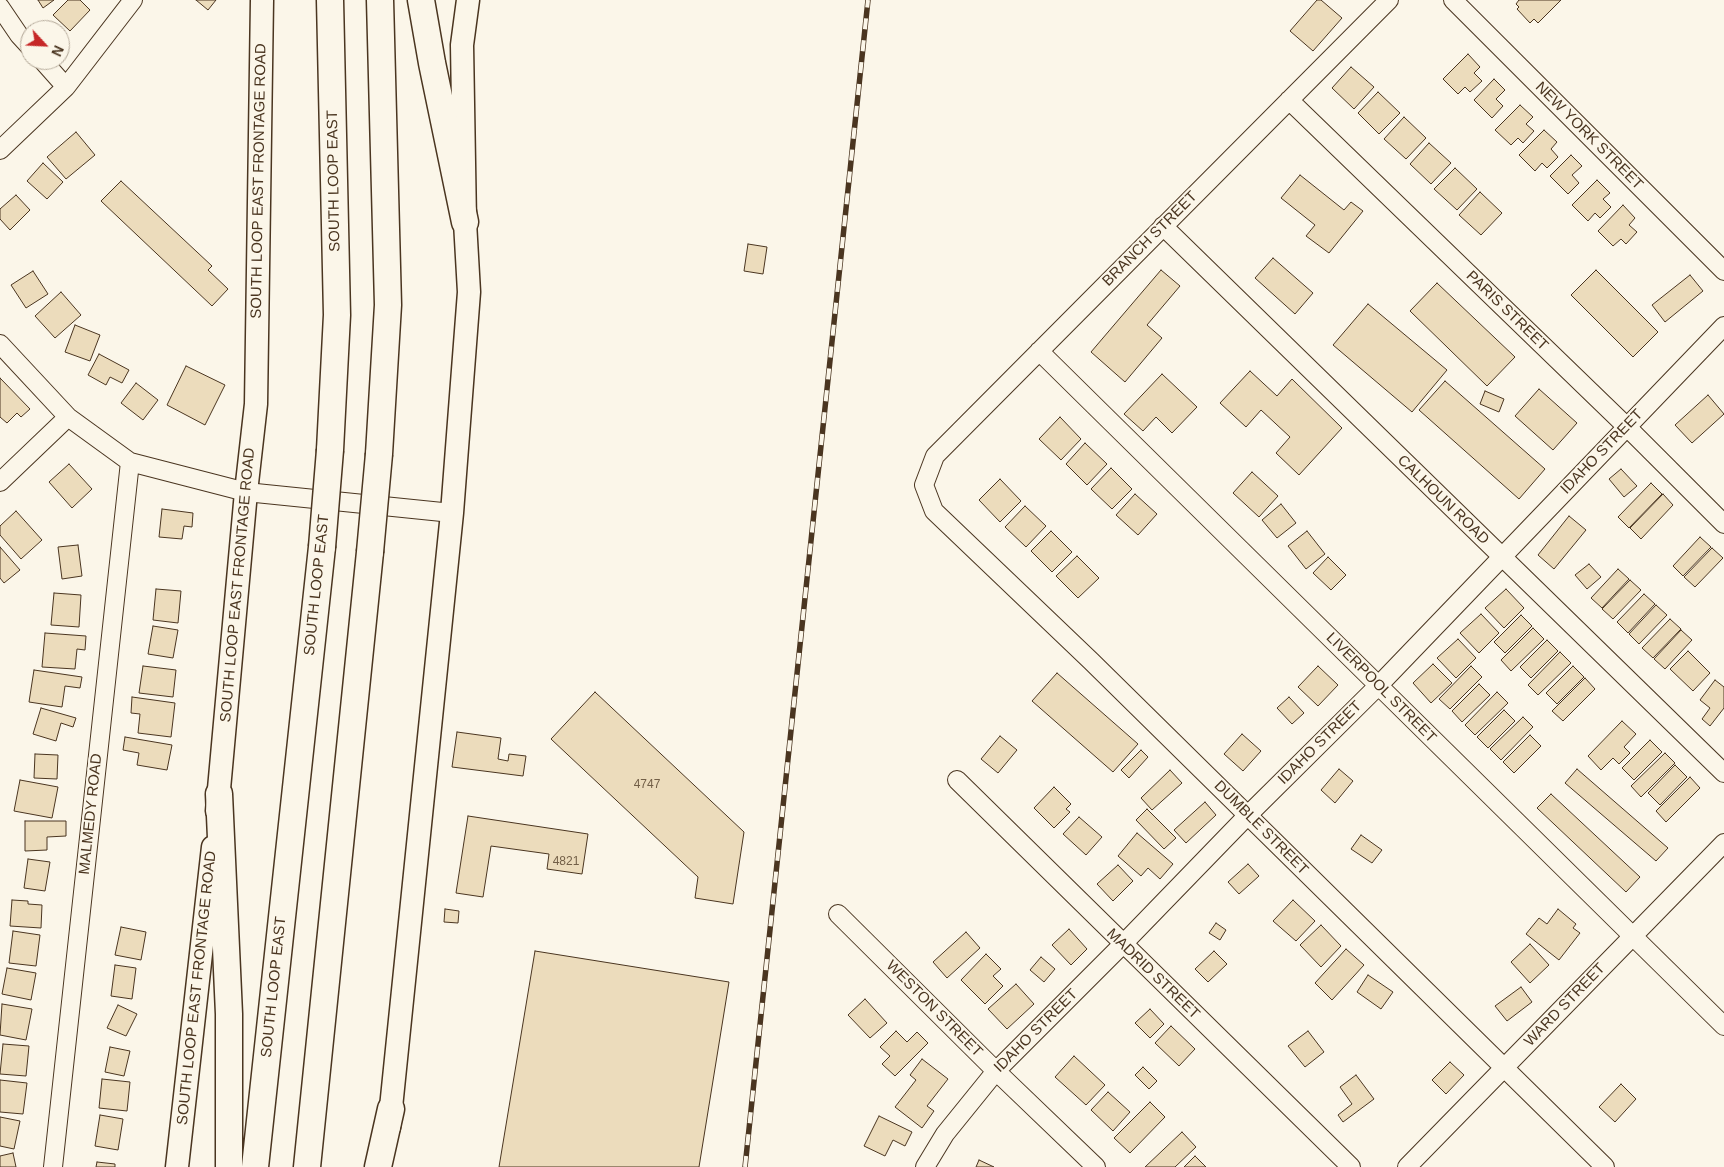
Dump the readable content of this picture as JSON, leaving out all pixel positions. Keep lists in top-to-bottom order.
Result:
{
  "streets": {
    "highway": ["SOUTH LOOP EAST"],
    "main road": ["SOUTH LOOP EAST FRONTAGE ROAD"],
    "street": [
      "NEW YORK STREET",
      "BRANCH STREET",
      "PARIS STREET",
      "IDAHO STREET",
      "CALHOUN ROAD",
      "LIVERPOOL STREET",
      "MALMEDY ROAD",
      "DUMBLE STREET",
      "MADRID STREET",
      "WARD STREET",
      "WESTON STREET"
    ]
  },
  "crossings": [
    ["BRANCH STREET", "PARIS STREET"],
    ["BRANCH STREET", "CALHOUN ROAD"],
    ["BRANCH STREET", "LIVERPOOL STREET"],
    ["BRANCH STREET", "DUMBLE STREET"],
    ["PARIS STREET", "IDAHO STREET"],
    ["IDAHO STREET", "CALHOUN ROAD"],
    ["IDAHO STREET", "LIVERPOOL STREET"],
    ["IDAHO STREET", "DUMBLE STREET"],
    ["IDAHO STREET", "MADRID STREET"],
    ["IDAHO STREET", "WESTON STREET"],
    ["LIVERPOOL STREET", "WARD STREET"],
    ["DUMBLE STREET", "WARD STREET"]
  ],
  "house_numbers": ["4747", "4821"],
  "north": "bottom right"
}
